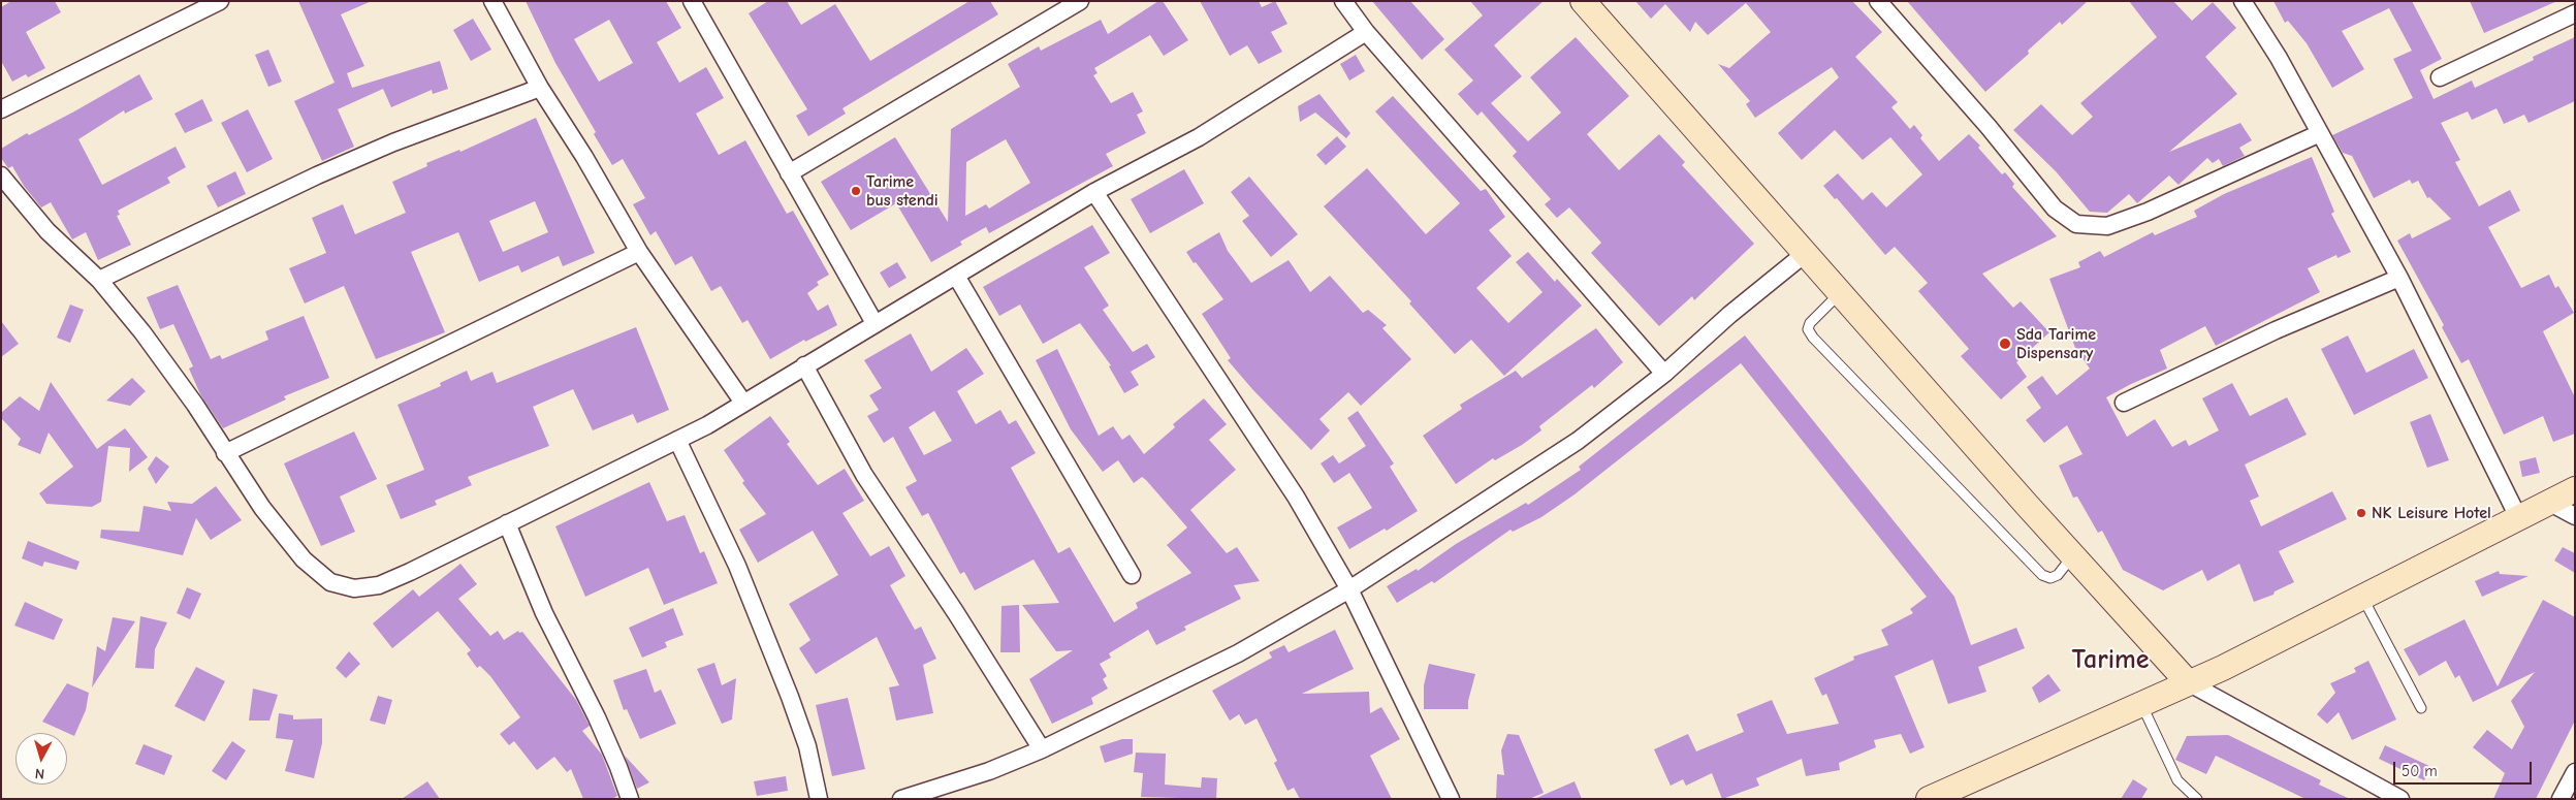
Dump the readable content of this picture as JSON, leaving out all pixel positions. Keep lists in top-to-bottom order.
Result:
{
  "districts": ["Tarime"],
  "places": ["Tarime bus stendi", "Sda Tarime Dispensary", "NK Leisure Hotel"],
  "scale_bar": "50 m",
  "north": "bottom"
}
